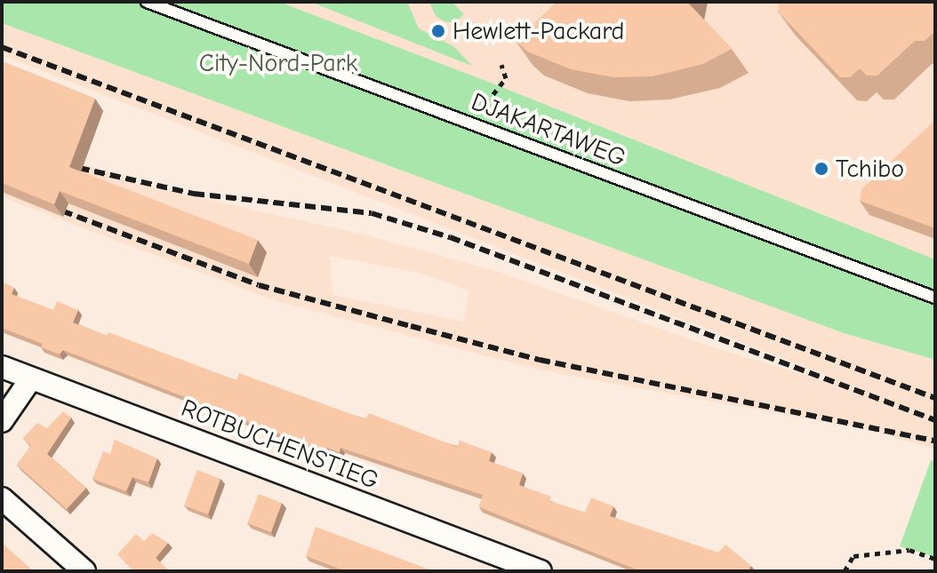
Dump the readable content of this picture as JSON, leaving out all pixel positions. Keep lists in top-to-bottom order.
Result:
{
  "streets": {
    "street": ["ROTBUCHENSTIEG"],
    "lane": ["DJAKARTAWEG"]
  },
  "parks": ["City-Nord-Park"],
  "places": ["Hewlett-Packard", "Tchibo"]
}
